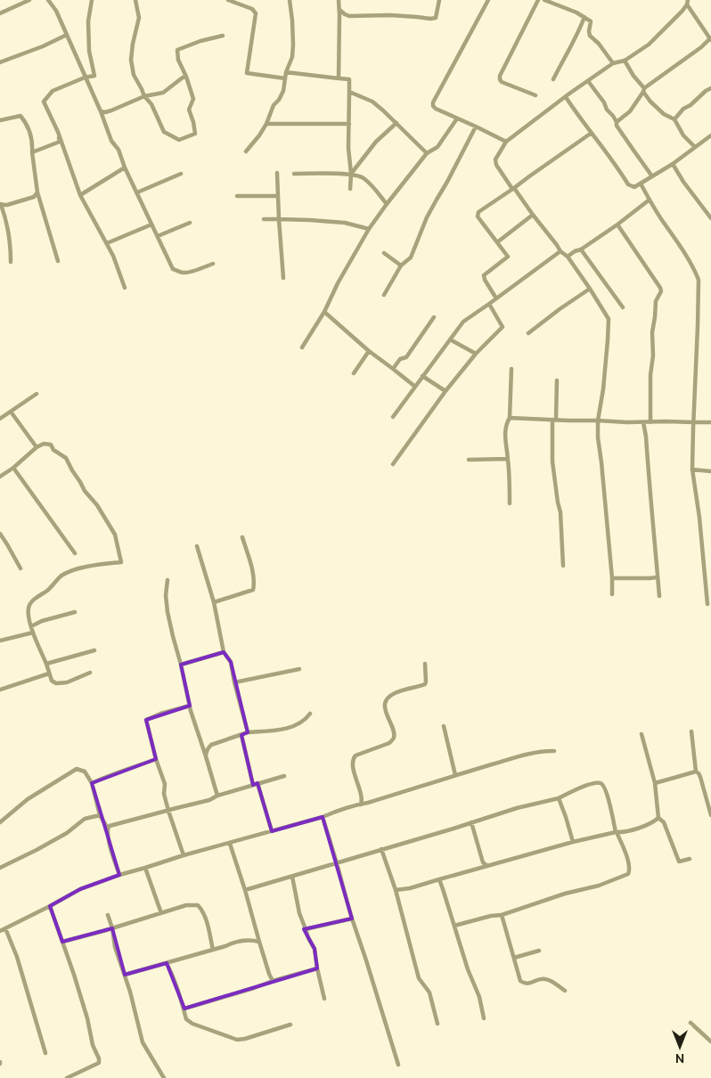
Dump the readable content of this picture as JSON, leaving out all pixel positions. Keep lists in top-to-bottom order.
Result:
{
  "north": "bottom"
}
